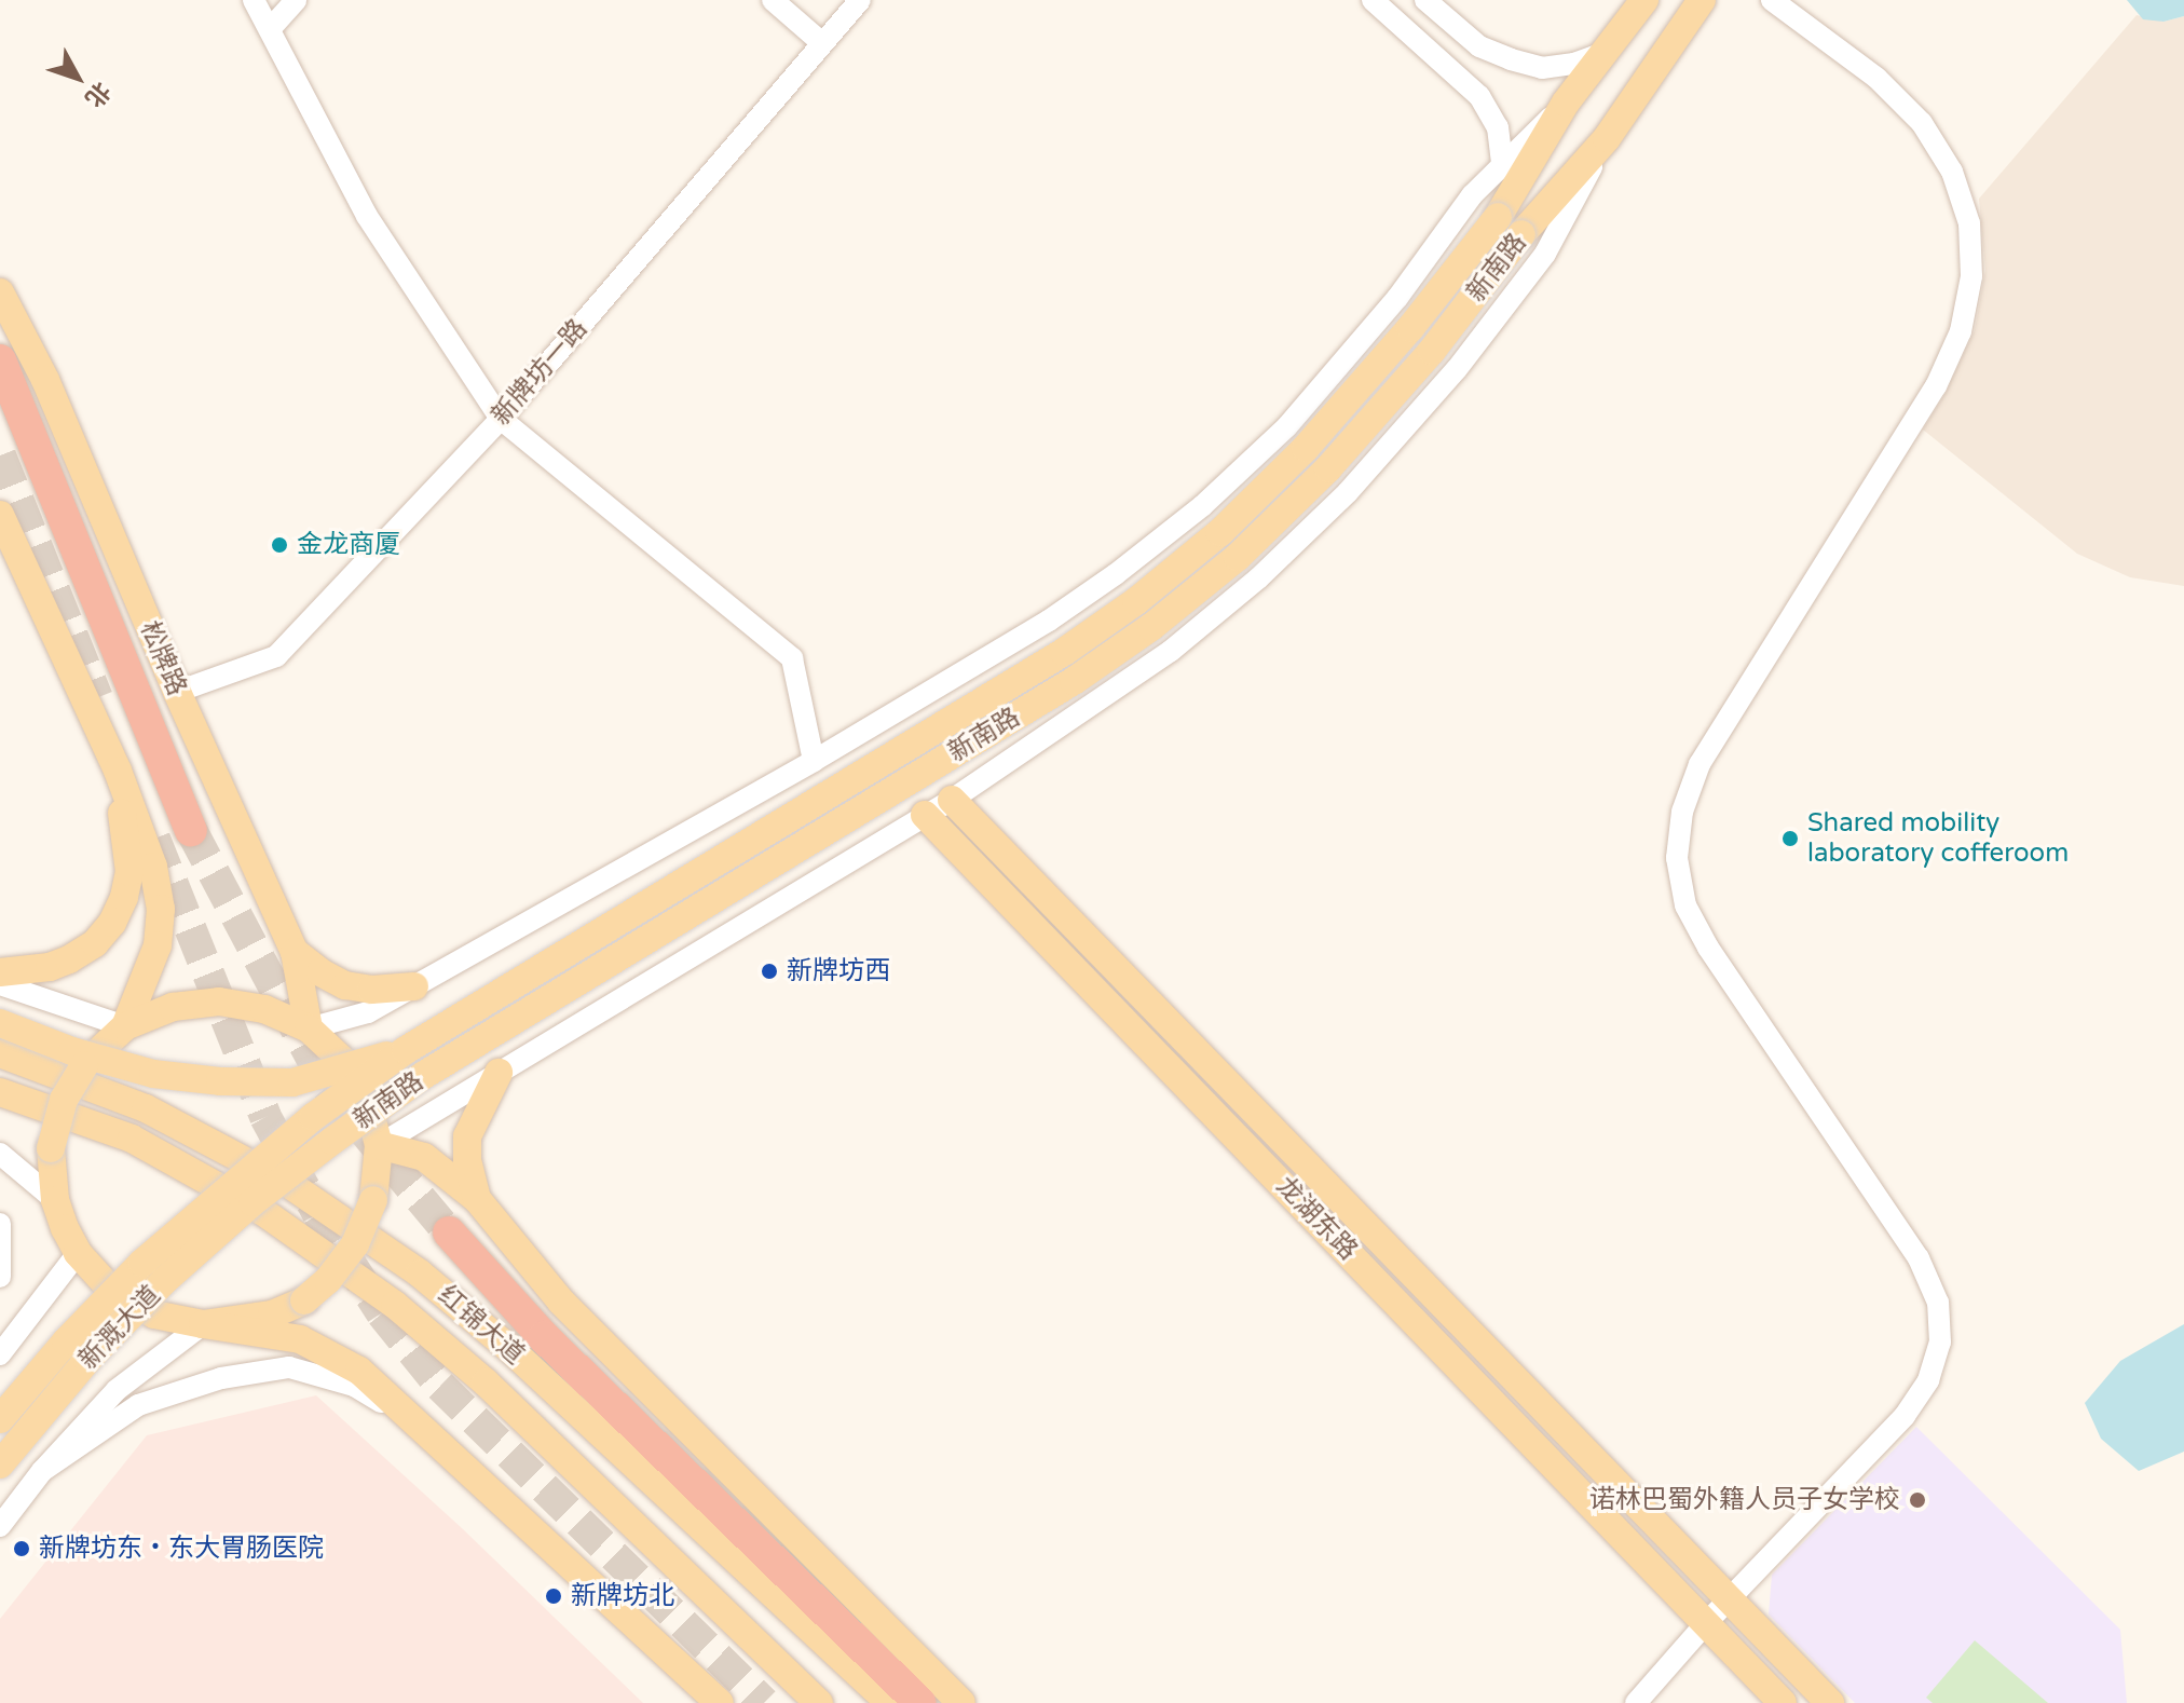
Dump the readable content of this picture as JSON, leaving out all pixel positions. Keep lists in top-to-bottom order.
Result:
{
  "streets": {
    "highway": ["松牌路", "红锦大道"],
    "main road": ["新南路", "龙湖东路", "新溉大道"],
    "street": ["新牌坊一路"]
  },
  "crossings": [
    ["新南路", "松牌路"],
    ["新南路", "龙湖东路"],
    ["新南路", "新溉大道"],
    ["新牌坊一路", "松牌路"]
  ],
  "places": [
    "金龙商厦",
    "Shared mobility laboratory cofferoom",
    "新牌坊西",
    "诺林巴蜀外籍人员子女学校",
    "新牌坊东‧东大胃肠医院",
    "新牌坊北"
  ],
  "north": "bottom right"
}
